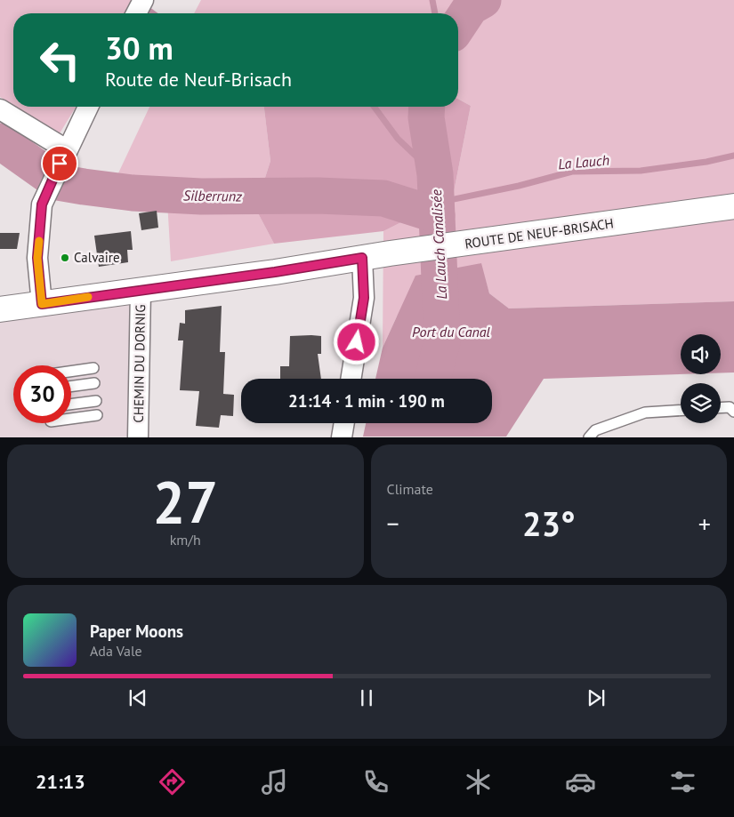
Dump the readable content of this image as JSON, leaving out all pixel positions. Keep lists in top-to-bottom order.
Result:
{
  "streets": {
    "main road": ["ROUTE DE NEUF-BRISACH"],
    "street": ["CHEMIN DU DORNIG"]
  },
  "crossings": [
    ["ROUTE DE NEUF-BRISACH", "CHEMIN DU DORNIG"]
  ],
  "water": [
    "La Lauch",
    "Silberrunz",
    "La Lauch Canalisée",
    "Port du Canal"
  ],
  "places": ["Calvaire"],
  "page": {
    "turn": ["30 m", "Route de Neuf-Brisach"],
    "limit": "30",
    "trip": "21:14 · 1 min · 190 m",
    "tile": [
      ["27", "km/h"],
      "Climate"
    ],
    "heat": ["−", "23°", "+"],
    "song": ["Paper Moons", "Ada Vale"],
    "tabs": "21:13"
  }
}
